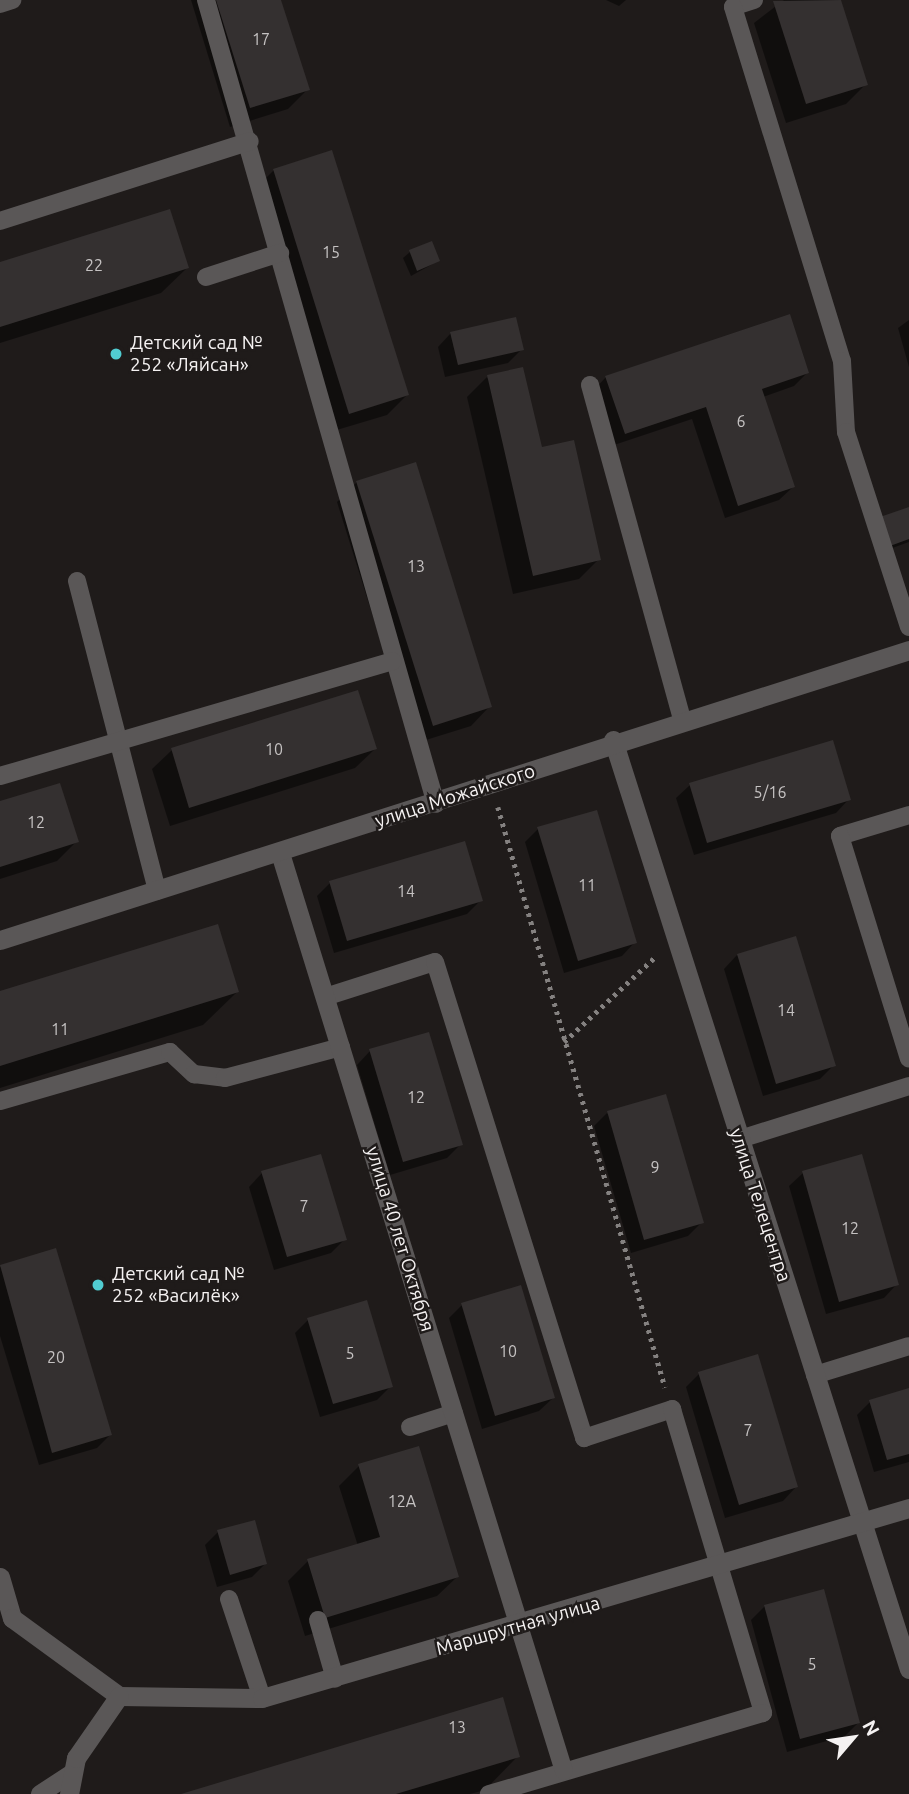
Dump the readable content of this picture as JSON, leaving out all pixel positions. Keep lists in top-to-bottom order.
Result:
{
  "streets": {
    "street": [
      "улица Можайского",
      "улица Телецентра",
      "улица 40 лет Октября",
      "Маршрутная улица"
    ]
  },
  "crossings": [
    ["улица Можайского", "улица Телецентра"],
    ["улица Можайского", "улица 40 лет Октября"],
    ["улица Телецентра", "Маршрутная улица"],
    ["улица 40 лет Октября", "Маршрутная улица"]
  ],
  "places": ["Детский сад № 252 «Ляйсан»", "Детский сад № 252 «Василёк»"],
  "house_numbers": [
    "17",
    "15",
    "22",
    "6",
    "13",
    "10",
    "5/16",
    "12",
    "11",
    "14",
    "14",
    "11",
    "12",
    "9",
    "7",
    "12",
    "10",
    "5",
    "20",
    "7",
    "12А",
    "5",
    "13"
  ],
  "north": "top right"
}
